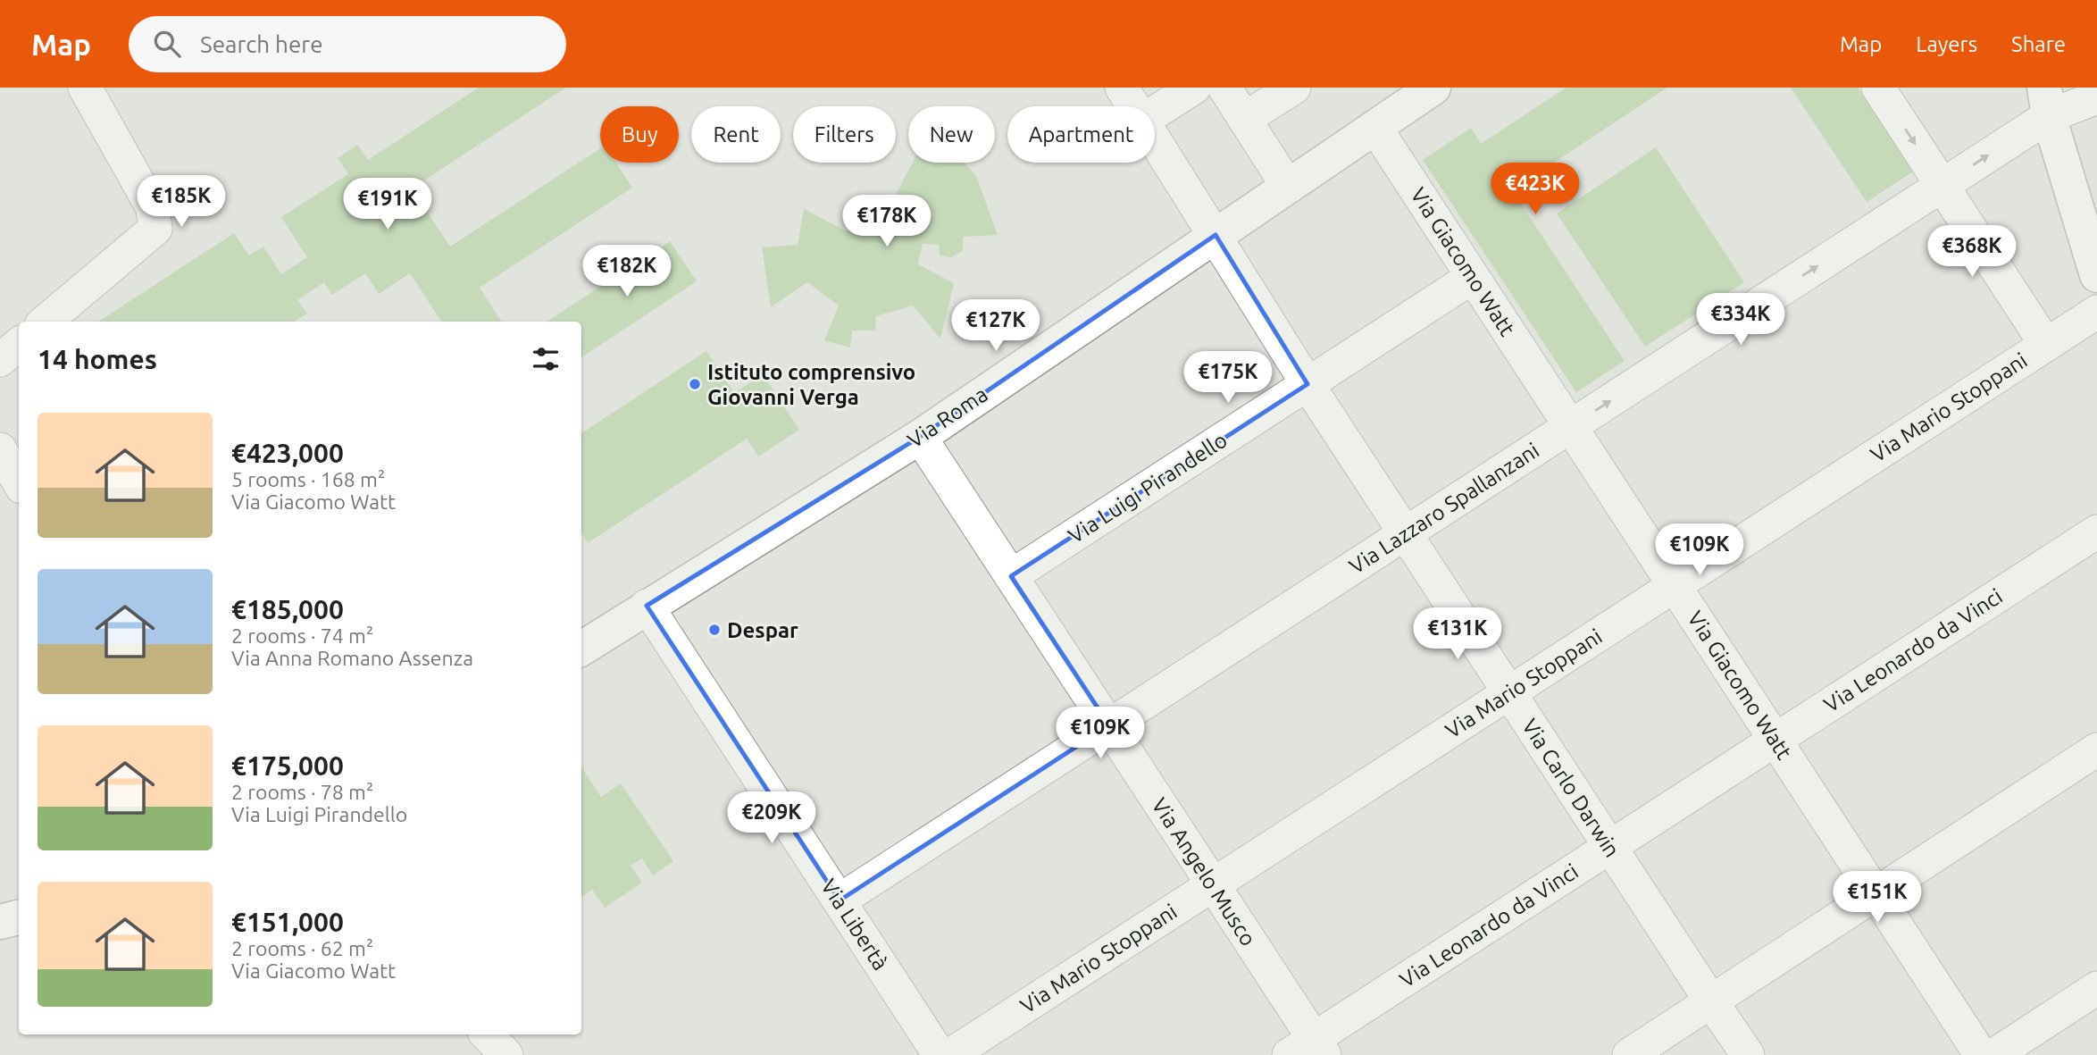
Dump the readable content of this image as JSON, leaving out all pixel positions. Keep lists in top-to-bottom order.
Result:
{
  "streets": {
    "main road": ["Via Roma"],
    "street": [
      "Via Giacomo Watt",
      "Via Mario Stoppani",
      "Via Luigi Pirandello",
      "Via Lazzaro Spallanzani",
      "Via Leonardo da Vinci",
      "Via Carlo Darwin",
      "Via Angelo Musco",
      "Via Libertà"
    ]
  },
  "crossings": [
    ["Via Giacomo Watt", "Via Mario Stoppani"],
    ["Via Giacomo Watt", "Via Roma"],
    ["Via Giacomo Watt", "Via Luigi Pirandello"],
    ["Via Giacomo Watt", "Via Lazzaro Spallanzani"],
    ["Via Giacomo Watt", "Via Leonardo da Vinci"],
    ["Via Mario Stoppani", "Via Carlo Darwin"],
    ["Via Mario Stoppani", "Via Angelo Musco"],
    ["Via Roma", "Via Carlo Darwin"],
    ["Via Roma", "Via Angelo Musco"],
    ["Via Roma", "Via Libertà"],
    ["Via Luigi Pirandello", "Via Carlo Darwin"],
    ["Via Luigi Pirandello", "Via Angelo Musco"],
    ["Via Lazzaro Spallanzani", "Via Carlo Darwin"],
    ["Via Lazzaro Spallanzani", "Via Angelo Musco"],
    ["Via Lazzaro Spallanzani", "Via Libertà"],
    ["Via Leonardo da Vinci", "Via Carlo Darwin"],
    ["Via Leonardo da Vinci", "Via Angelo Musco"]
  ],
  "one_way": ["Via Lazzaro Spallanzani"],
  "places": ["Istituto comprensivo Giovanni Verga", "Despar"],
  "page": {
    "header": "Map",
    "search": "Search here",
    "nav": ["Map", "Layers", "Share"],
    "chip": [
      "Buy",
      "Rent",
      "Filters",
      "New",
      "Apartment"
    ],
    "price": [
      "€423K",
      "€185K",
      "€191K",
      "€178K",
      "€368K",
      "€182K",
      "€334K",
      "€127K",
      "€175K",
      "€109K",
      "€131K",
      "€109K",
      "€209K",
      "€151K"
    ],
    "heading": "14 homes",
    "list": [
      {
        "name": "€423,000",
        "note": "5 rooms · 168 m² · Via Giacomo Watt"
      },
      {
        "name": "€185,000",
        "note": "2 rooms · 74 m² · Via Anna Romano Assenza"
      },
      {
        "name": "€175,000",
        "note": "2 rooms · 78 m² · Via Luigi Pirandello"
      },
      {
        "name": "€151,000",
        "note": "2 rooms · 62 m² · Via Giacomo Watt"
      }
    ]
  }
}
